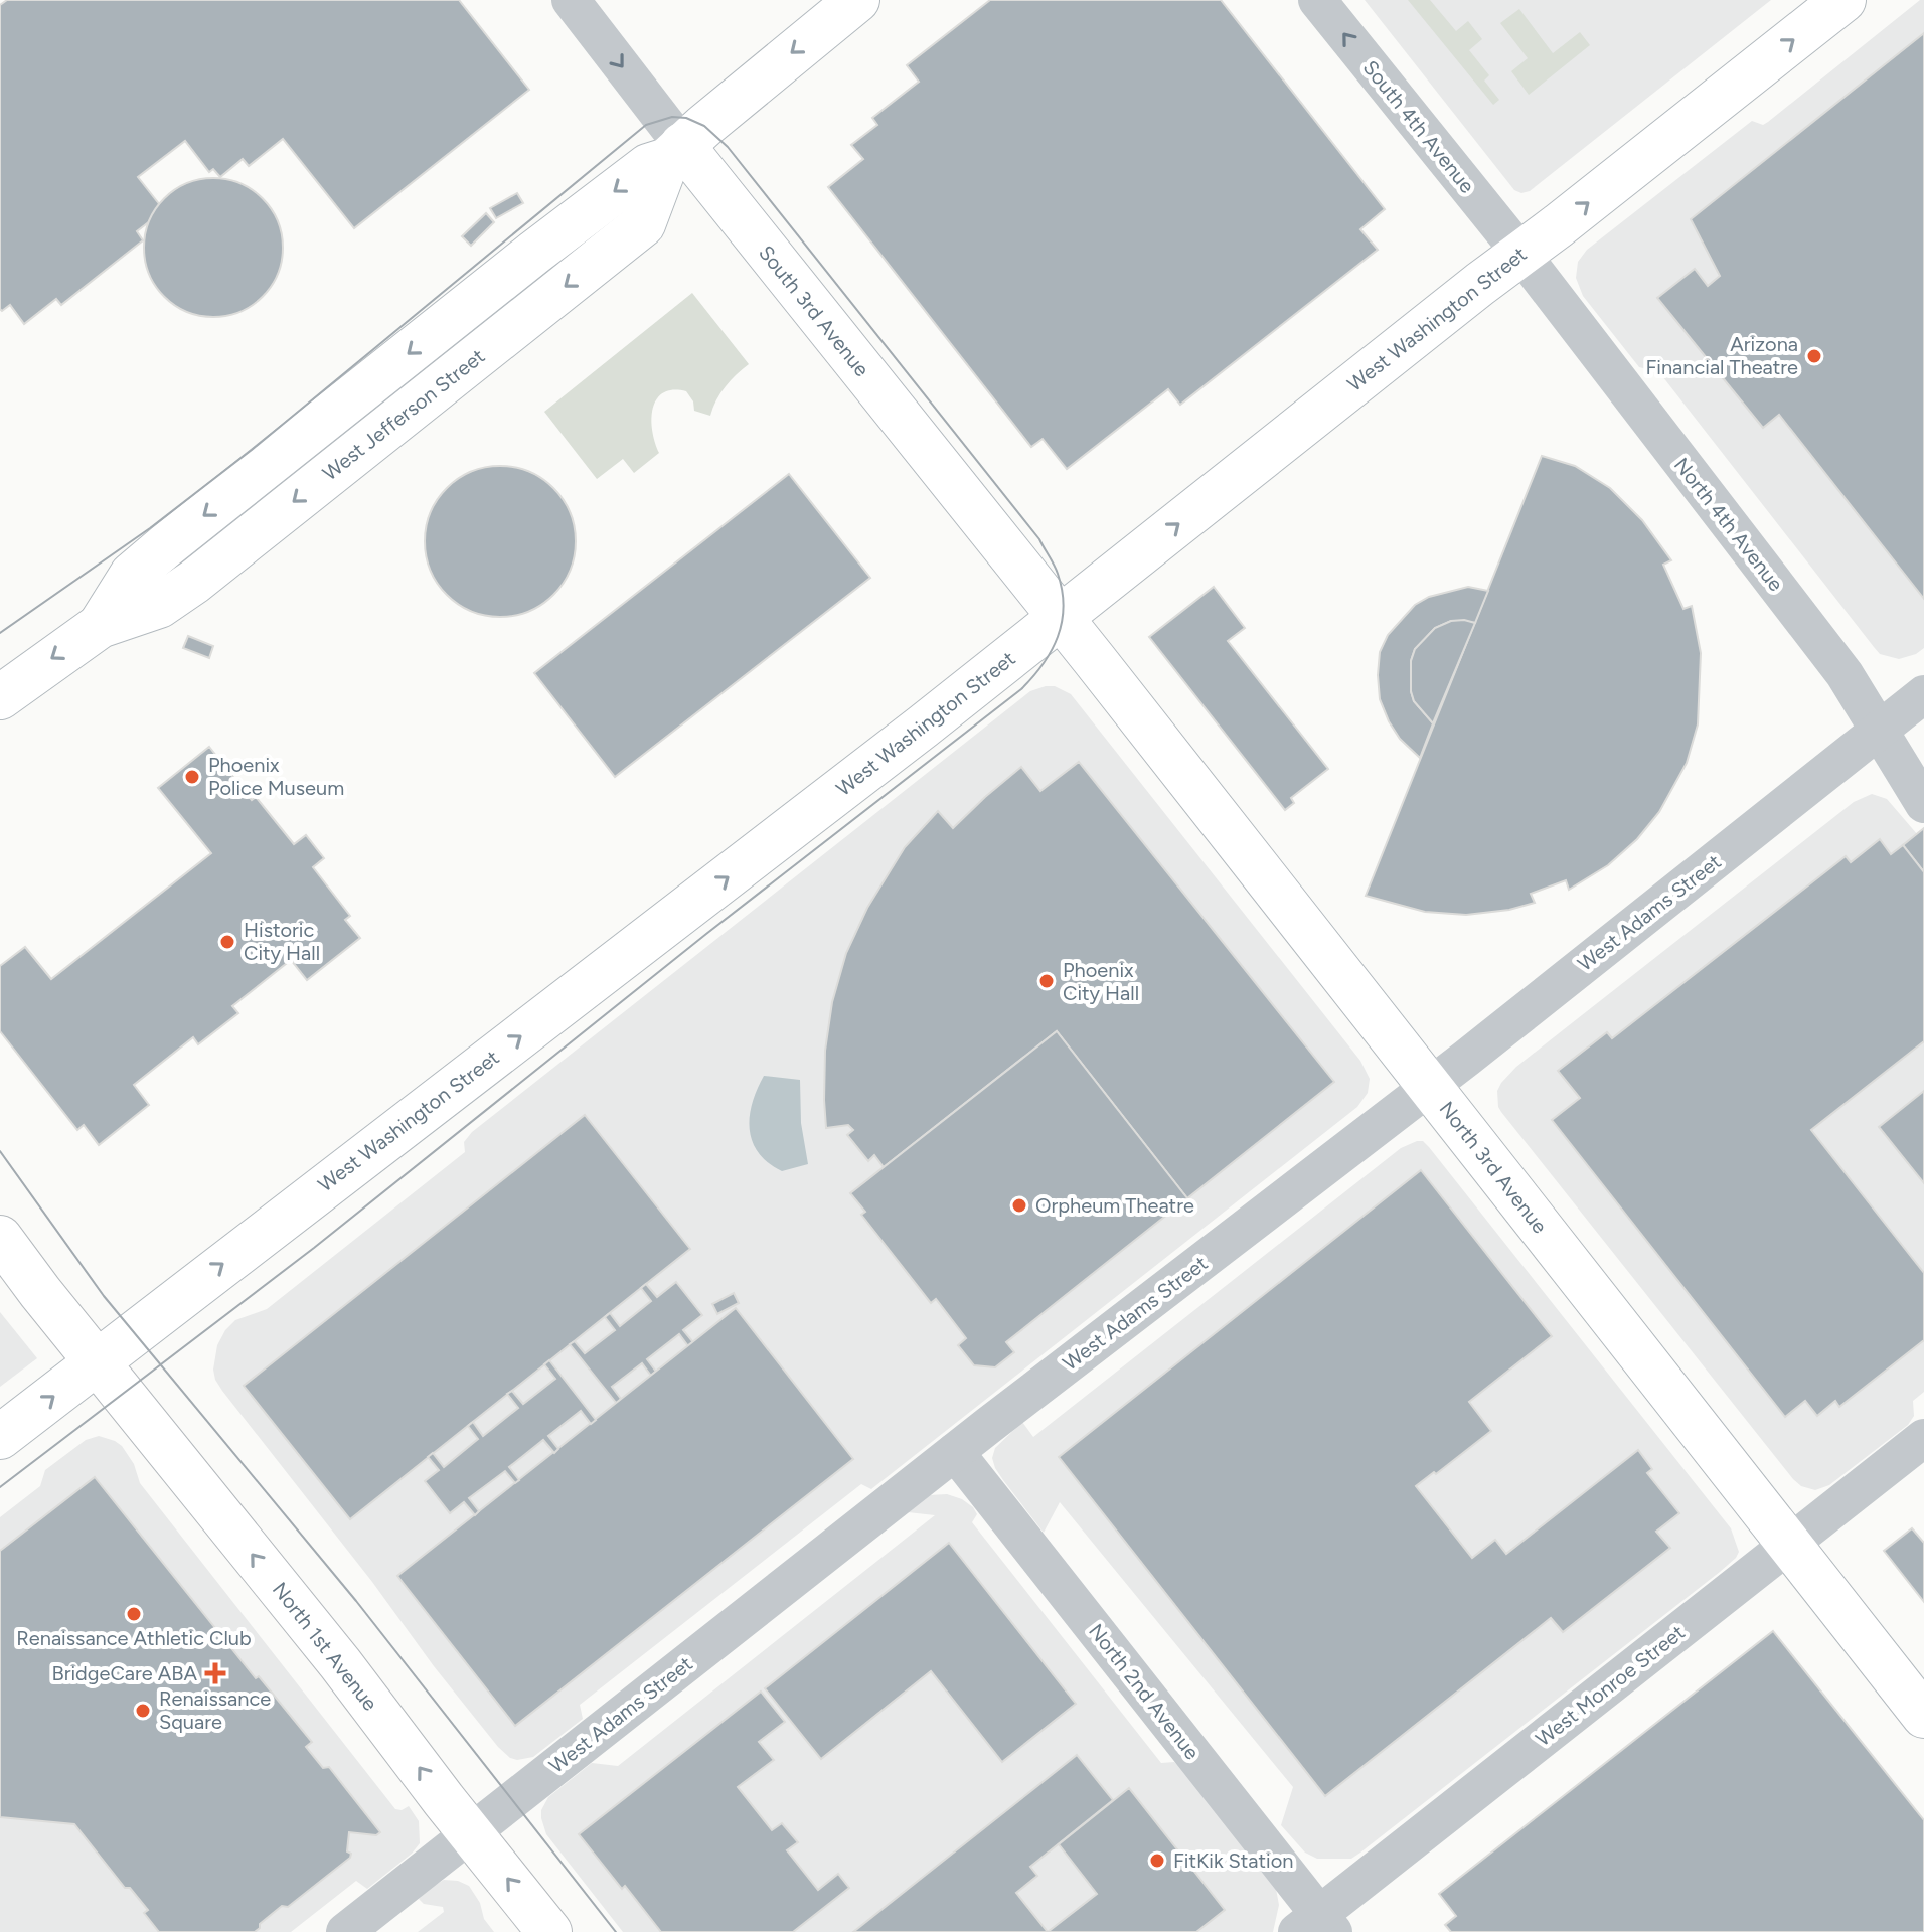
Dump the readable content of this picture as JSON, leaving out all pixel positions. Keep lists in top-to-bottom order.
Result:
{
  "streets": {
    "main road": [
      "South 3rd Avenue",
      "West Washington Street",
      "North 3rd Avenue",
      "North 1st Avenue"
    ],
    "street": [
      "South 4th Avenue",
      "North 4th Avenue",
      "West Adams Street",
      "West Monroe Street",
      "North 2nd Avenue"
    ]
  },
  "crossings": [
    ["South 4th Avenue", "West Washington Street"],
    ["South 4th Avenue", "North 4th Avenue"],
    ["South 3rd Avenue", "West Washington Street"],
    ["South 3rd Avenue", "North 3rd Avenue"],
    ["West Washington Street", "North 4th Avenue"],
    ["West Washington Street", "North 3rd Avenue"],
    ["West Washington Street", "North 1st Avenue"],
    ["North 4th Avenue", "West Adams Street"],
    ["West Adams Street", "North 3rd Avenue"],
    ["West Adams Street", "North 1st Avenue"],
    ["West Adams Street", "North 2nd Avenue"],
    ["North 3rd Avenue", "West Monroe Street"],
    ["West Monroe Street", "North 2nd Avenue"]
  ],
  "one_way": ["South 4th Avenue", "West Washington Street", "North 1st Avenue"],
  "places": {
    "other": [
      "Arizona Financial Theatre",
      "Phoenix Police Museum",
      "Historic City Hall",
      "Phoenix City Hall",
      "Orpheum Theatre",
      "Renaissance Athletic Club",
      "Renaissance Square",
      "FitKik Station"
    ],
    "health": ["BridgeCare ABA"]
  }
}
